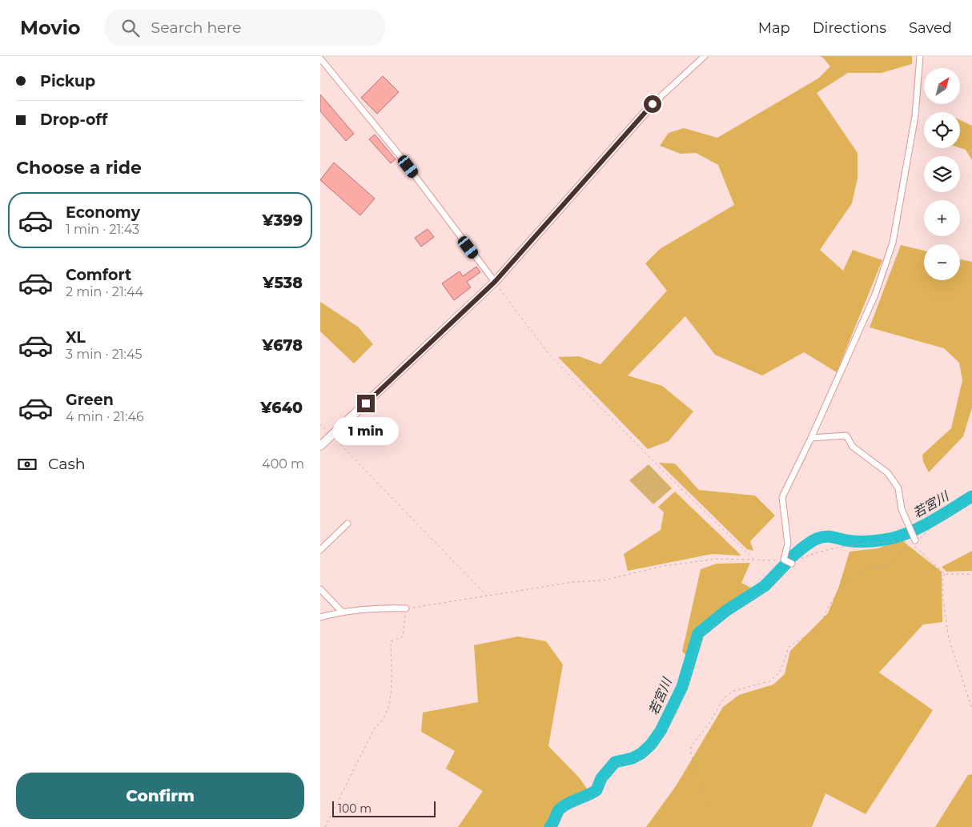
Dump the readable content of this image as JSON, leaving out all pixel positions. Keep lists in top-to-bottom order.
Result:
{
  "water": ["若宮川"],
  "scale_bar": "100 m",
  "north": "top right",
  "page": {
    "header": "Movio",
    "search": "Search here",
    "nav": ["Map", "Directions", "Saved"],
    "banner": ["Pickup", "Drop-off"],
    "map_buttons": ["+", "−"],
    "heading": "Choose a ride",
    "list": [
      {
        "name": "Economy",
        "note": "1 min · 21:43",
        "value": "¥399"
      },
      {
        "name": "Comfort",
        "note": "2 min · 21:44",
        "value": "¥538"
      },
      {
        "name": "XL",
        "note": "3 min · 21:45",
        "value": "¥678"
      },
      {
        "name": "Green",
        "note": "4 min · 21:46",
        "value": "¥640"
      }
    ],
    "bubble": "1 min",
    "pay": ["Cash", "400 m"],
    "buttons": "Confirm",
    "scale": "100 m"
  }
}
